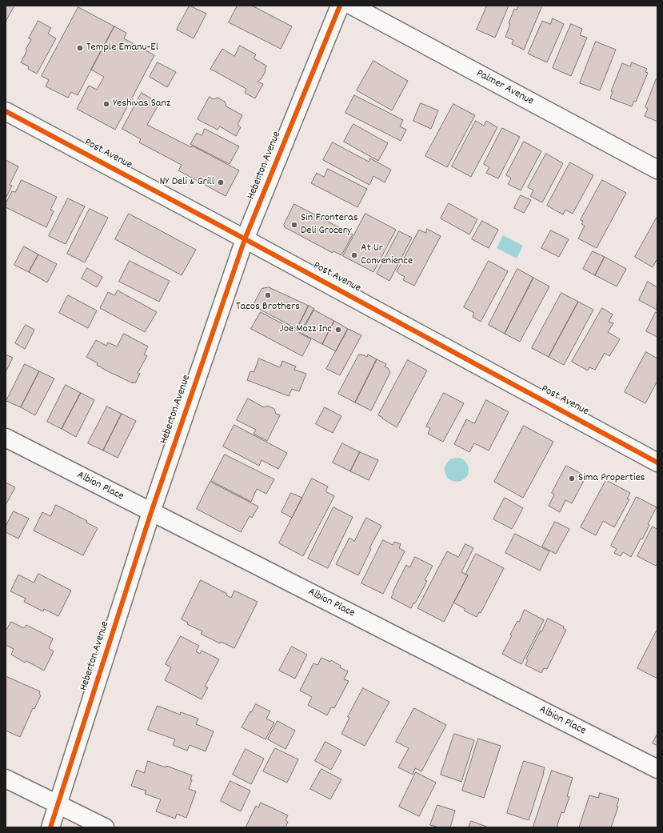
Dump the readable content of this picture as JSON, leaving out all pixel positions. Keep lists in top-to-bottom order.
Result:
{
  "streets": {
    "street": [
      "Palmer Avenue",
      "Post Avenue",
      "Heberton Avenue",
      "Albion Place"
    ]
  },
  "crossings": [
    ["Post Avenue", "Heberton Avenue"],
    ["Heberton Avenue", "Albion Place"]
  ],
  "places": [
    "Temple Emanu-El",
    "Yeshivas Sanz",
    "NY Deli & Grill",
    "Sin Fronteras Deli Grocery",
    "At Ur Convenience",
    "Tacos Brothers",
    "Joe Mozz Inc",
    "Sima Properties"
  ]
}
